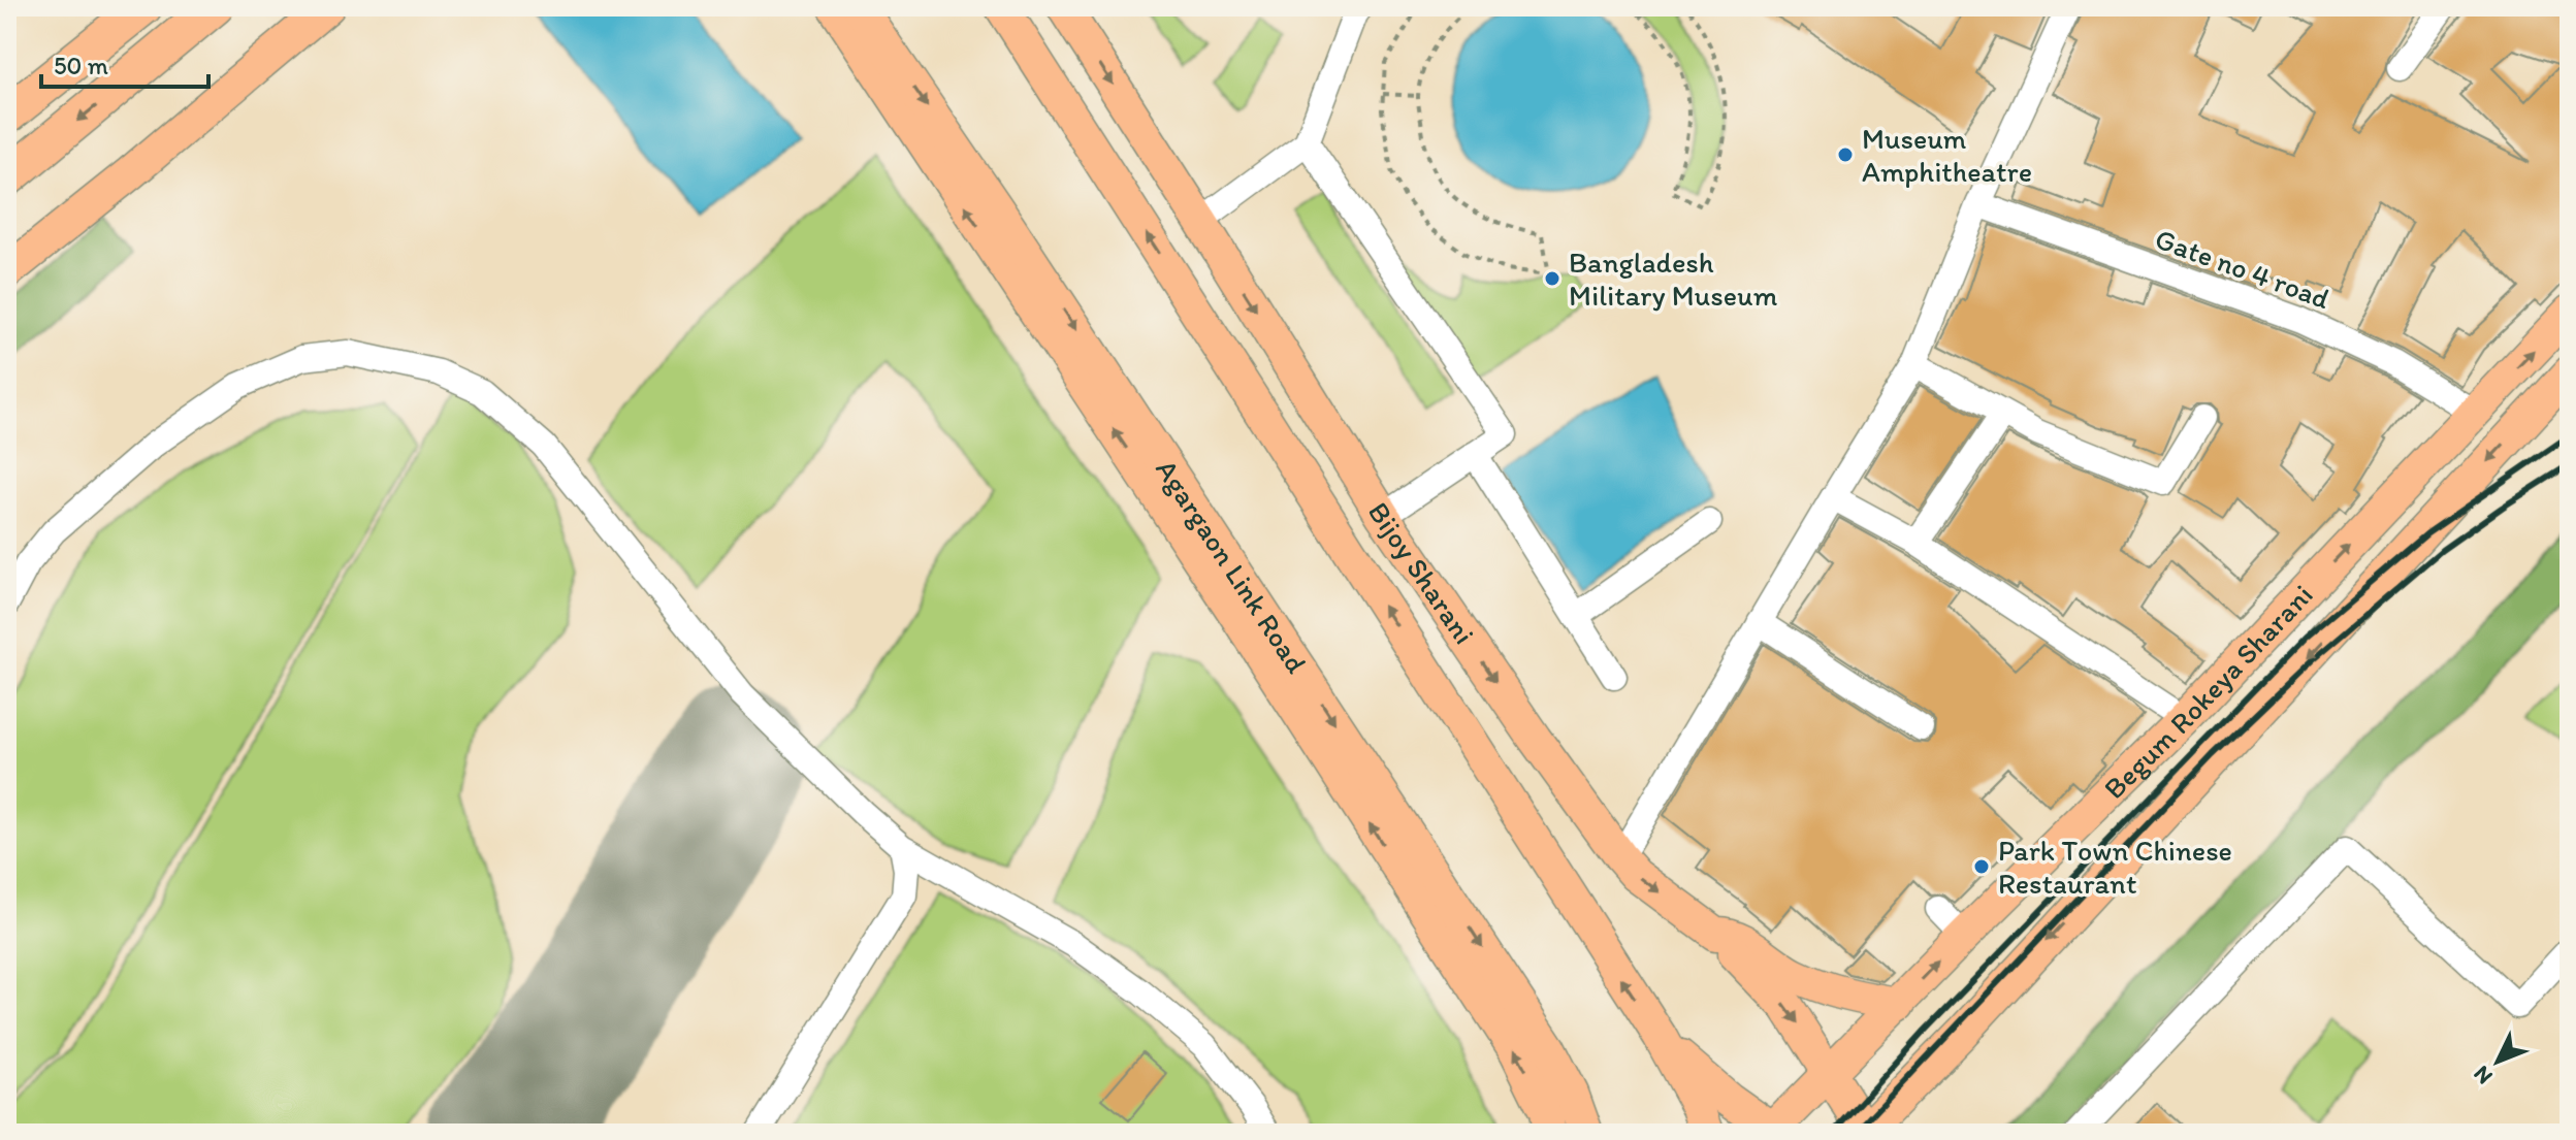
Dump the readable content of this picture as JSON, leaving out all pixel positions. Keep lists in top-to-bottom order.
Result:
{
  "streets": {
    "main road": ["Agargaon Link Road", "Bijoy Sharani", "Begum Rokeya Sharani"],
    "street": ["Gate no 4 road"]
  },
  "crossings": [
    ["Gate no 4 road", "Begum Rokeya Sharani"],
    ["Bijoy Sharani", "Begum Rokeya Sharani"]
  ],
  "places": ["Museum Amphitheatre", "Bangladesh Military Museum", "Park Town Chinese Restaurant"],
  "scale_bar": "50 m",
  "north": "bottom left"
}
